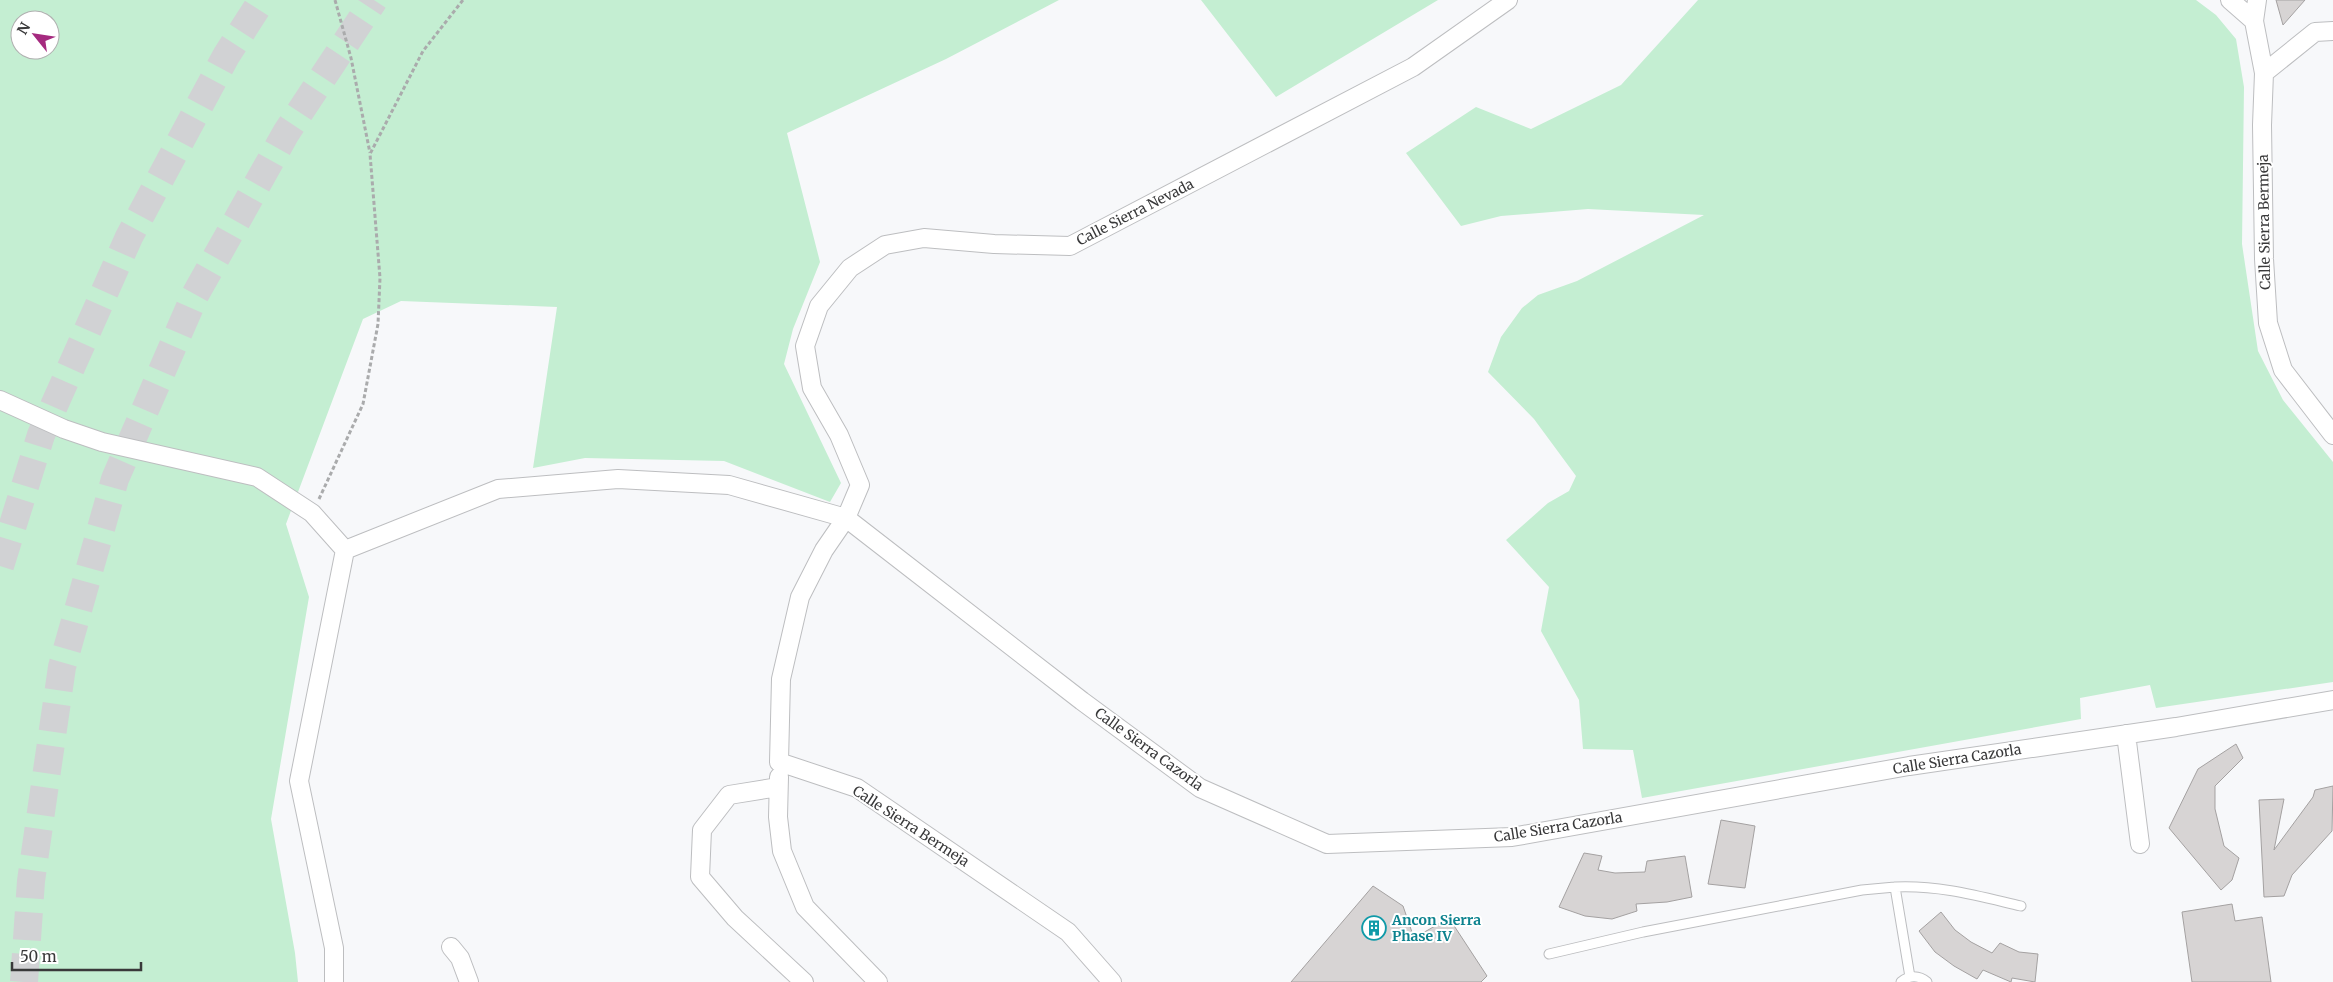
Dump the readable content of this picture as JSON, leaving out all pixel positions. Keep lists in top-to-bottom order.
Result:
{
  "streets": {
    "street": ["Calle Sierra Nevada", "Calle Sierra Bermeja", "Calle Sierra Cazorla"]
  },
  "crossings": [
    ["Calle Sierra Nevada", "Calle Sierra Cazorla"]
  ],
  "places": {
    "building": ["Ancon Sierra Phase IV"]
  },
  "scale_bar": "50 m",
  "north": "top left"
}
